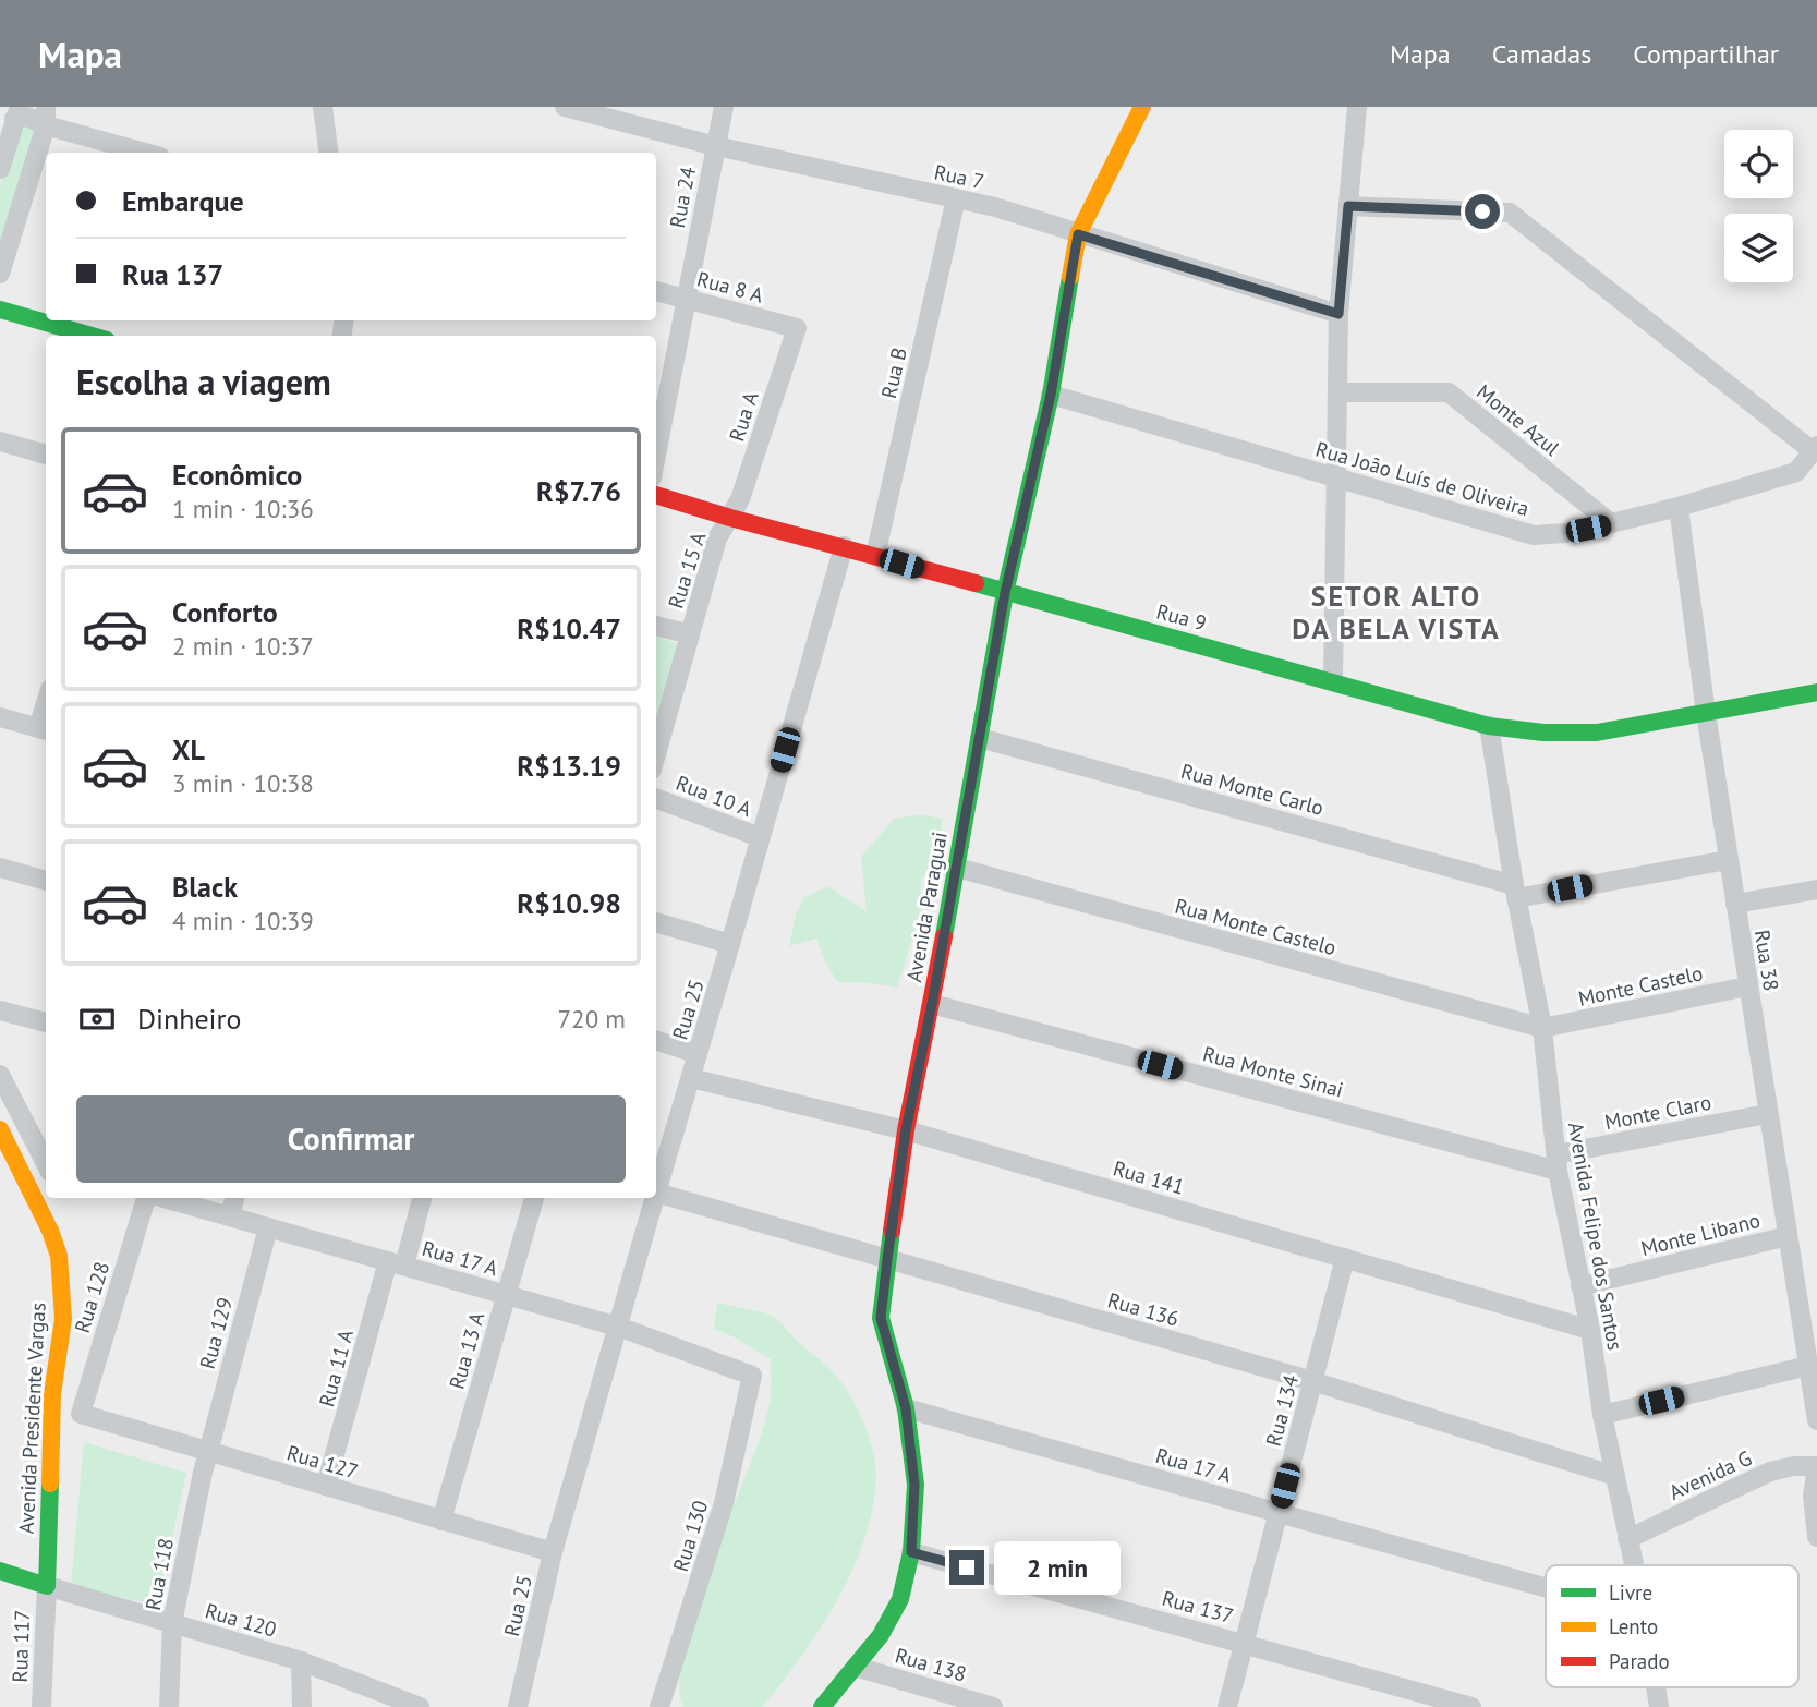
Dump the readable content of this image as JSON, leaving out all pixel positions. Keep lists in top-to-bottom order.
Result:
{
  "streets": {
    "street": [
      "Rua 7",
      "Rua 24",
      "Rua 8 A",
      "Rua B",
      "Rua A",
      "Monte Azul",
      "Rua João Luís de Oliveira",
      "Rua 15 A",
      "Rua 9",
      "Rua Monte Carlo",
      "Rua 10 A",
      "Avenida Paraguai",
      "Rua Monte Castelo",
      "Rua 38",
      "Monte Castelo",
      "Rua 25",
      "Rua Monte Sinai",
      "Monte Claro",
      "Rua 141",
      "Monte Libano",
      "Avenida Felipe dos Santos",
      "Rua 17 A",
      "Rua 128",
      "Rua 136",
      "Rua 129",
      "Rua 13 A",
      "Rua 11 A",
      "Rua 134",
      "Avenida Presidente Vargas",
      "Rua 127",
      "Avenida G",
      "Rua 130",
      "Rua 118",
      "Rua 137",
      "Rua 120",
      "Rua 117",
      "Rua 138"
    ]
  },
  "crossings": [
    ["Rua 7", "Rua 24"],
    ["Rua 7", "Rua B"],
    ["Rua 7", "Avenida Paraguai"],
    ["Rua 24", "Rua 8 A"],
    ["Rua 8 A", "Rua A"],
    ["Rua B", "Rua 9"],
    ["Rua A", "Rua 15 A"],
    ["Rua A", "Rua 9"],
    ["Monte Azul", "Rua João Luís de Oliveira"],
    ["Rua João Luís de Oliveira", "Avenida Paraguai"],
    ["Rua João Luís de Oliveira", "Rua 38"],
    ["Rua 15 A", "Rua 9"],
    ["Rua 9", "Avenida Paraguai"],
    ["Rua 9", "Rua 38"],
    ["Rua 9", "Rua 25"],
    ["Rua 9", "Avenida Felipe dos Santos"],
    ["Rua Monte Carlo", "Avenida Paraguai"],
    ["Rua Monte Carlo", "Rua 38"],
    ["Rua Monte Carlo", "Avenida Felipe dos Santos"],
    ["Rua 10 A", "Rua 25"],
    ["Avenida Paraguai", "Rua Monte Castelo"],
    ["Avenida Paraguai", "Rua Monte Sinai"],
    ["Avenida Paraguai", "Rua 141"],
    ["Avenida Paraguai", "Rua 17 A"],
    ["Avenida Paraguai", "Rua 136"],
    ["Avenida Paraguai", "Rua 137"],
    ["Avenida Paraguai", "Rua 138"],
    ["Rua Monte Castelo", "Monte Castelo"],
    ["Rua Monte Castelo", "Avenida Felipe dos Santos"],
    ["Rua 38", "Monte Castelo"],
    ["Rua 38", "Monte Claro"],
    ["Rua 38", "Monte Libano"],
    ["Monte Castelo", "Avenida Felipe dos Santos"],
    ["Rua 25", "Rua 141"],
    ["Rua 25", "Rua 17 A"],
    ["Rua 25", "Rua 136"],
    ["Rua 25", "Rua 127"],
    ["Rua Monte Sinai", "Monte Claro"],
    ["Rua Monte Sinai", "Avenida Felipe dos Santos"],
    ["Monte Claro", "Avenida Felipe dos Santos"],
    ["Rua 141", "Avenida Felipe dos Santos"],
    ["Rua 141", "Rua 134"],
    ["Monte Libano", "Avenida Felipe dos Santos"],
    ["Avenida Felipe dos Santos", "Rua 136"],
    ["Avenida Felipe dos Santos", "Avenida G"],
    ["Rua 17 A", "Rua 129"],
    ["Rua 17 A", "Rua 13 A"],
    ["Rua 17 A", "Rua 11 A"],
    ["Rua 17 A", "Rua 134"],
    ["Rua 17 A", "Rua 130"],
    ["Rua 128", "Rua 127"],
    ["Rua 136", "Rua 134"],
    ["Rua 129", "Rua 127"],
    ["Rua 129", "Rua 118"],
    ["Rua 13 A", "Rua 127"],
    ["Rua 11 A", "Rua 127"],
    ["Rua 134", "Rua 137"],
    ["Avenida Presidente Vargas", "Rua 120"],
    ["Avenida Presidente Vargas", "Rua 117"],
    ["Rua 127", "Rua 118"],
    ["Rua 118", "Rua 120"],
    ["Rua 120", "Rua 117"]
  ],
  "districts": ["SETOR ALTO DA BELA VISTA"],
  "legend": ["Livre", "Lento", "Parado"],
  "page": {
    "header": "Mapa",
    "nav": ["Mapa", "Camadas", "Compartilhar"],
    "banner": ["Embarque", "Rua 137"],
    "heading": "Escolha a viagem",
    "list": [
      {
        "name": "Econômico",
        "note": "1 min · 10:36",
        "value": "R$7.76"
      },
      {
        "name": "Conforto",
        "note": "2 min · 10:37",
        "value": "R$10.47"
      },
      {
        "name": "XL",
        "note": "3 min · 10:38",
        "value": "R$13.19"
      },
      {
        "name": "Black",
        "note": "4 min · 10:39",
        "value": "R$10.98"
      }
    ],
    "pay": ["Dinheiro", "720 m"],
    "buttons": "Confirmar",
    "bubble": "2 min"
  }
}
